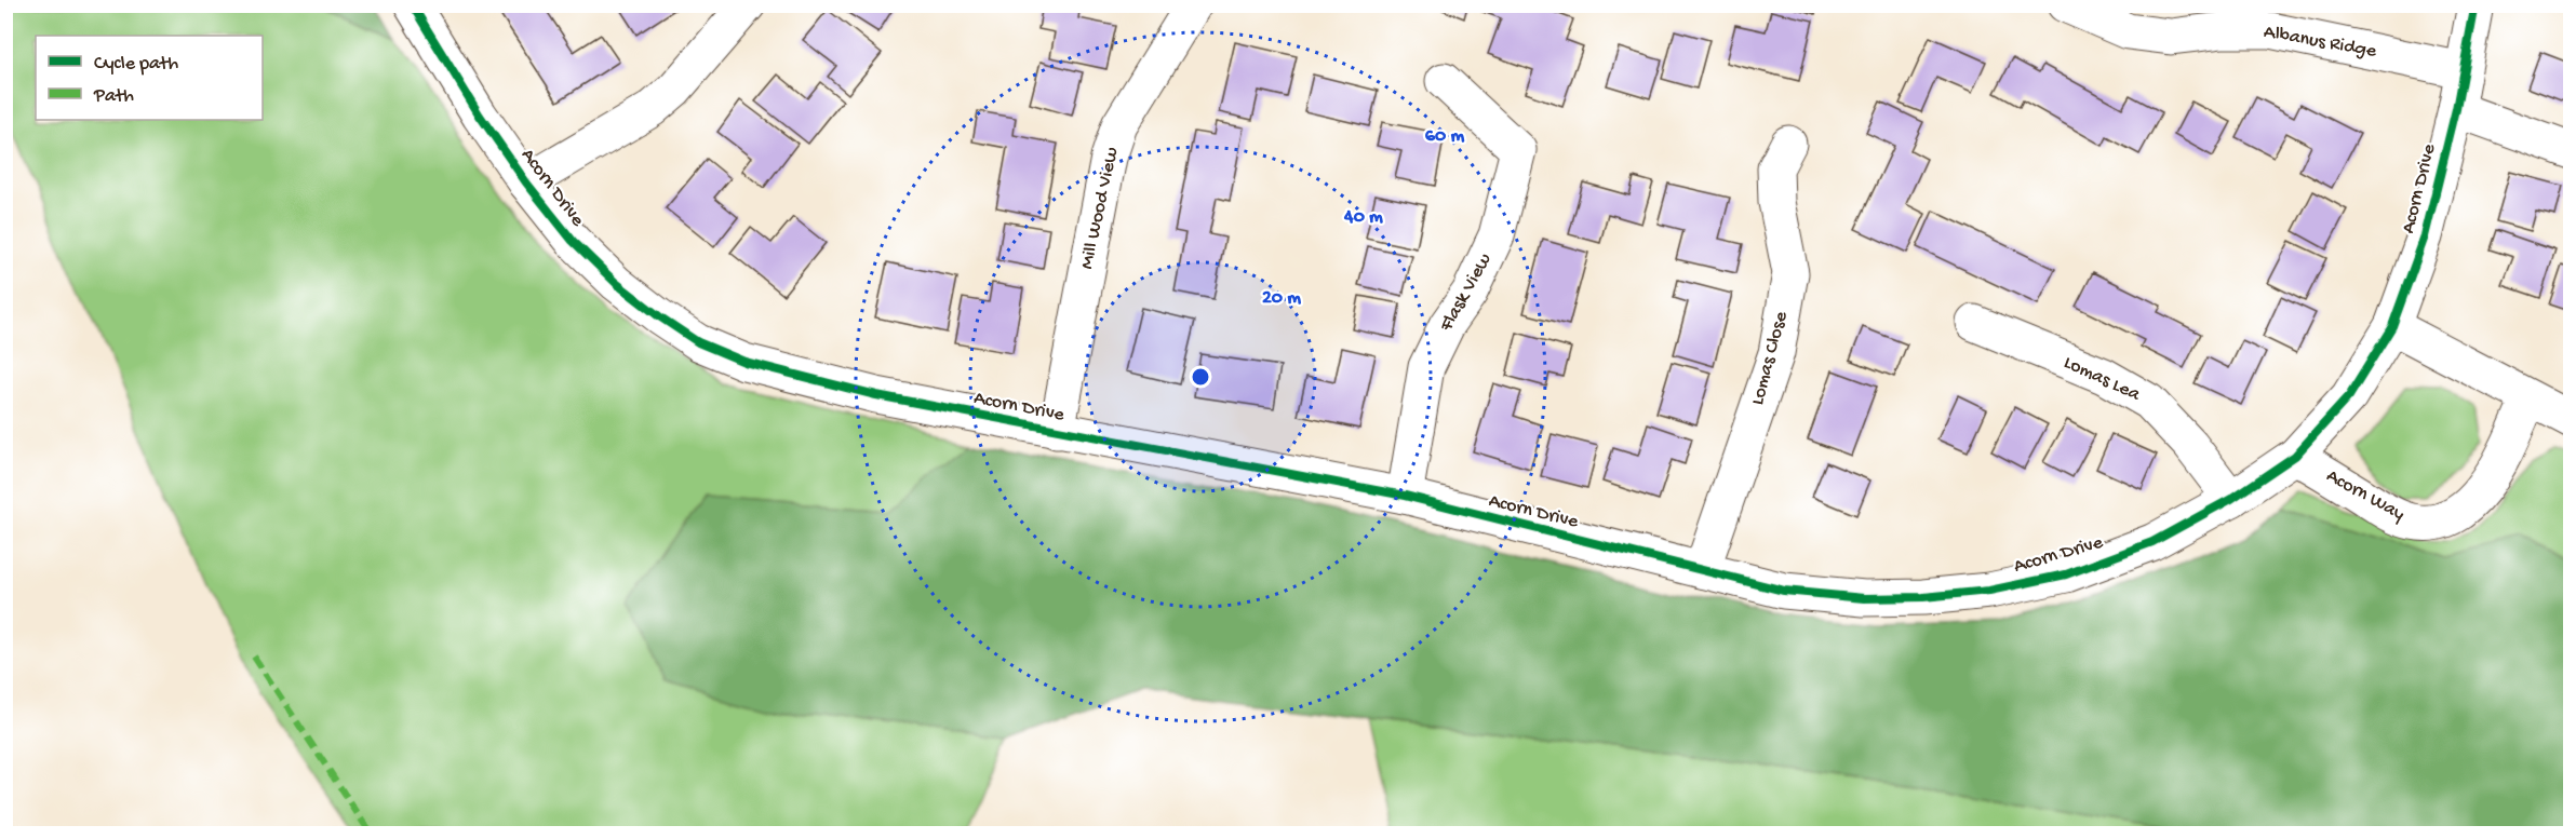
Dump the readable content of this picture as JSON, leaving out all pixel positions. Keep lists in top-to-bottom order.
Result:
{
  "streets": {
    "street": [
      "Albanus Ridge",
      "Acorn Drive",
      "Mill Wood View",
      "Flask View",
      "Lomas Close",
      "Lomas Lea",
      "Acorn Way"
    ]
  },
  "crossings": [
    ["Albanus Ridge", "Acorn Drive"],
    ["Acorn Drive", "Mill Wood View"],
    ["Acorn Drive", "Flask View"],
    ["Acorn Drive", "Lomas Close"],
    ["Acorn Drive", "Lomas Lea"],
    ["Acorn Drive", "Acorn Way"]
  ],
  "legend": ["Cycle path", "Path"],
  "rings": ["60 m", "40 m", "20 m"]
}
